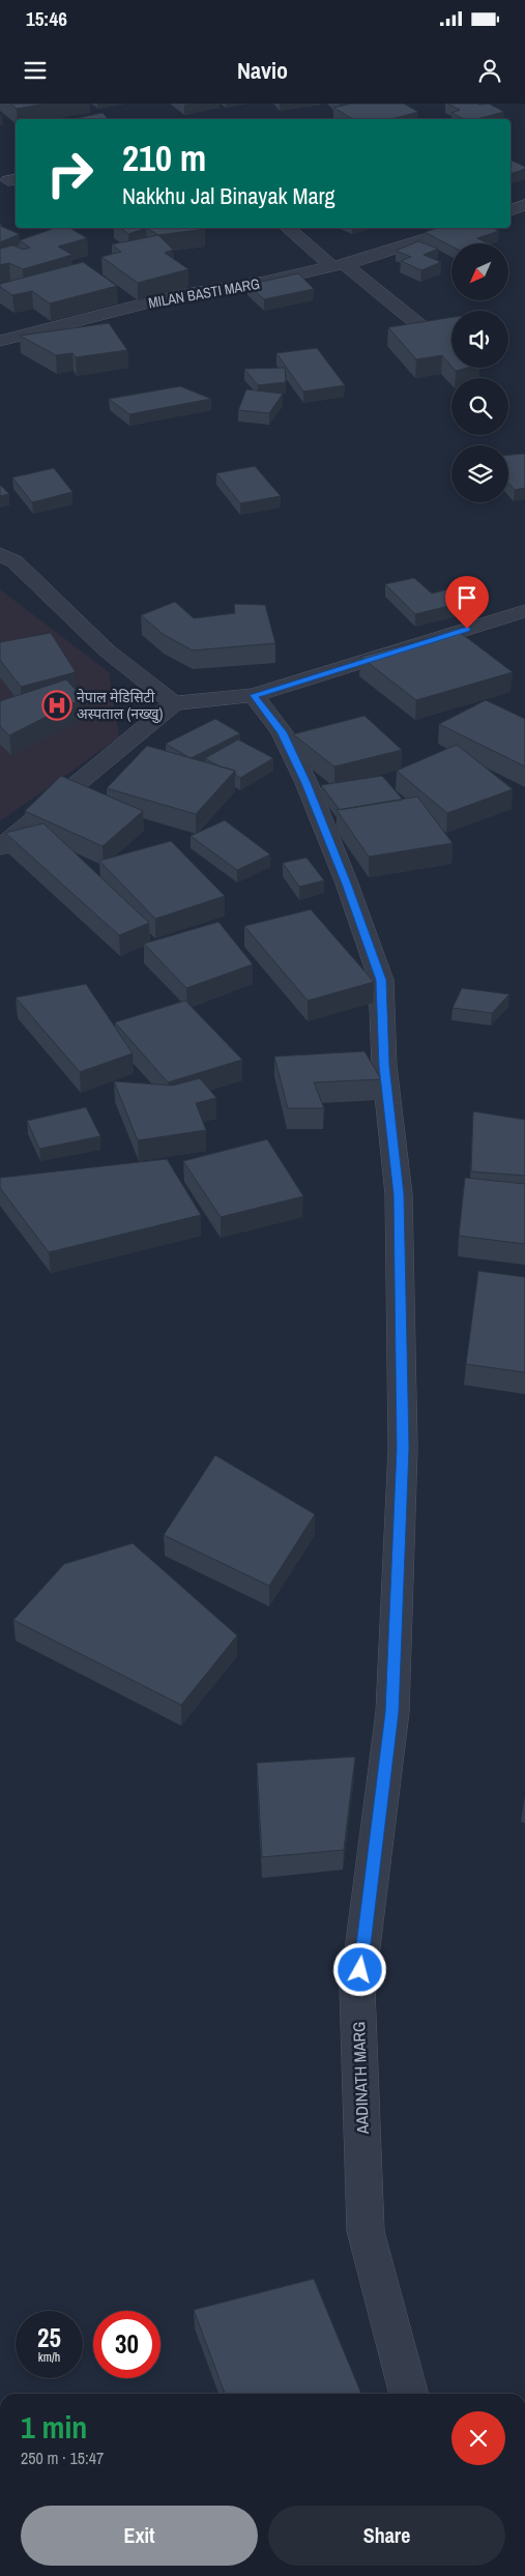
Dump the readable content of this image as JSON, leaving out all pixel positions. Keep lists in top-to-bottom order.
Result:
{
  "streets": {
    "street": ["MILAN BASTI MARG", "AADINATH MARG"]
  },
  "places": {
    "hospital": ["नेपाल मेडिसिटी अस्पताल (नख्खु)"]
  },
  "north": "bottom left",
  "page": {
    "status": "15:46",
    "header": "Navio",
    "turn": ["210 m", "Nakkhu Jal Binayak Marg"],
    "speed": "25 km/h",
    "limit": "30",
    "heading": ["1 min", "250 m · 15:47"],
    "buttons": ["Exit", "Share"]
  }
}
